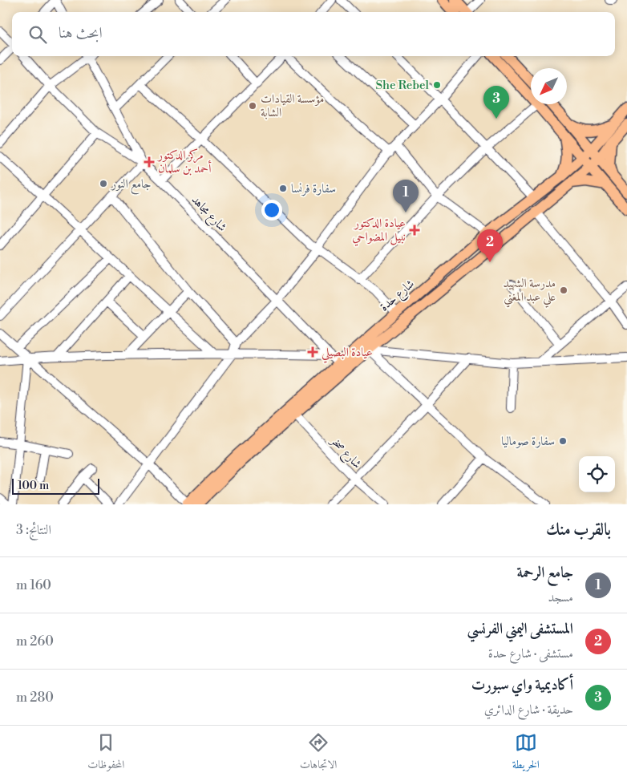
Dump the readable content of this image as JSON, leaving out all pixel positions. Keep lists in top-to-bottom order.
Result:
{
  "streets": {
    "main road": ["شارع حدة"],
    "street": ["شارع مجاهد", "شارع صخر"]
  },
  "crossings": [
    ["شارع مجاهد", "شارع حدة"],
    ["شارع حدة", "شارع صخر"]
  ],
  "places": {
    "other": [
      "She Rebel",
      "مؤسسة القيادات الشابة",
      "جامع النور",
      "سفارة فرنسا",
      "مدرسة الشهيد علي عبد المغني",
      "سفارة صوماليا"
    ],
    "health": ["مركز الدكتور أحمد بن سلمان", "عيادة الدكتور نبيل المضواحي", "عيادة البصيلي"]
  },
  "scale_bar": "100 m",
  "north": "bottom left",
  "page": {
    "search": "ابحث هنا",
    "pins": ["3", "1", "2"],
    "scale": "100 m",
    "heading": ["بالقرب منك", "النتائج: 3"],
    "list": [
      {
        "mark": "1",
        "name": "جامع الرحمة",
        "note": "مسجد",
        "value": "160 m"
      },
      {
        "mark": "2",
        "name": "المستشفى اليمني الفرنسي",
        "note": "مستشفى · شارع حدة",
        "value": "260 m"
      },
      {
        "mark": "3",
        "name": "أكاديمية واي سبورت",
        "note": "حديقة · شارع الدائري",
        "value": "280 m"
      }
    ],
    "nav": ["الخريطة", "الاتجاهات", "المحفوظات"]
  }
}
